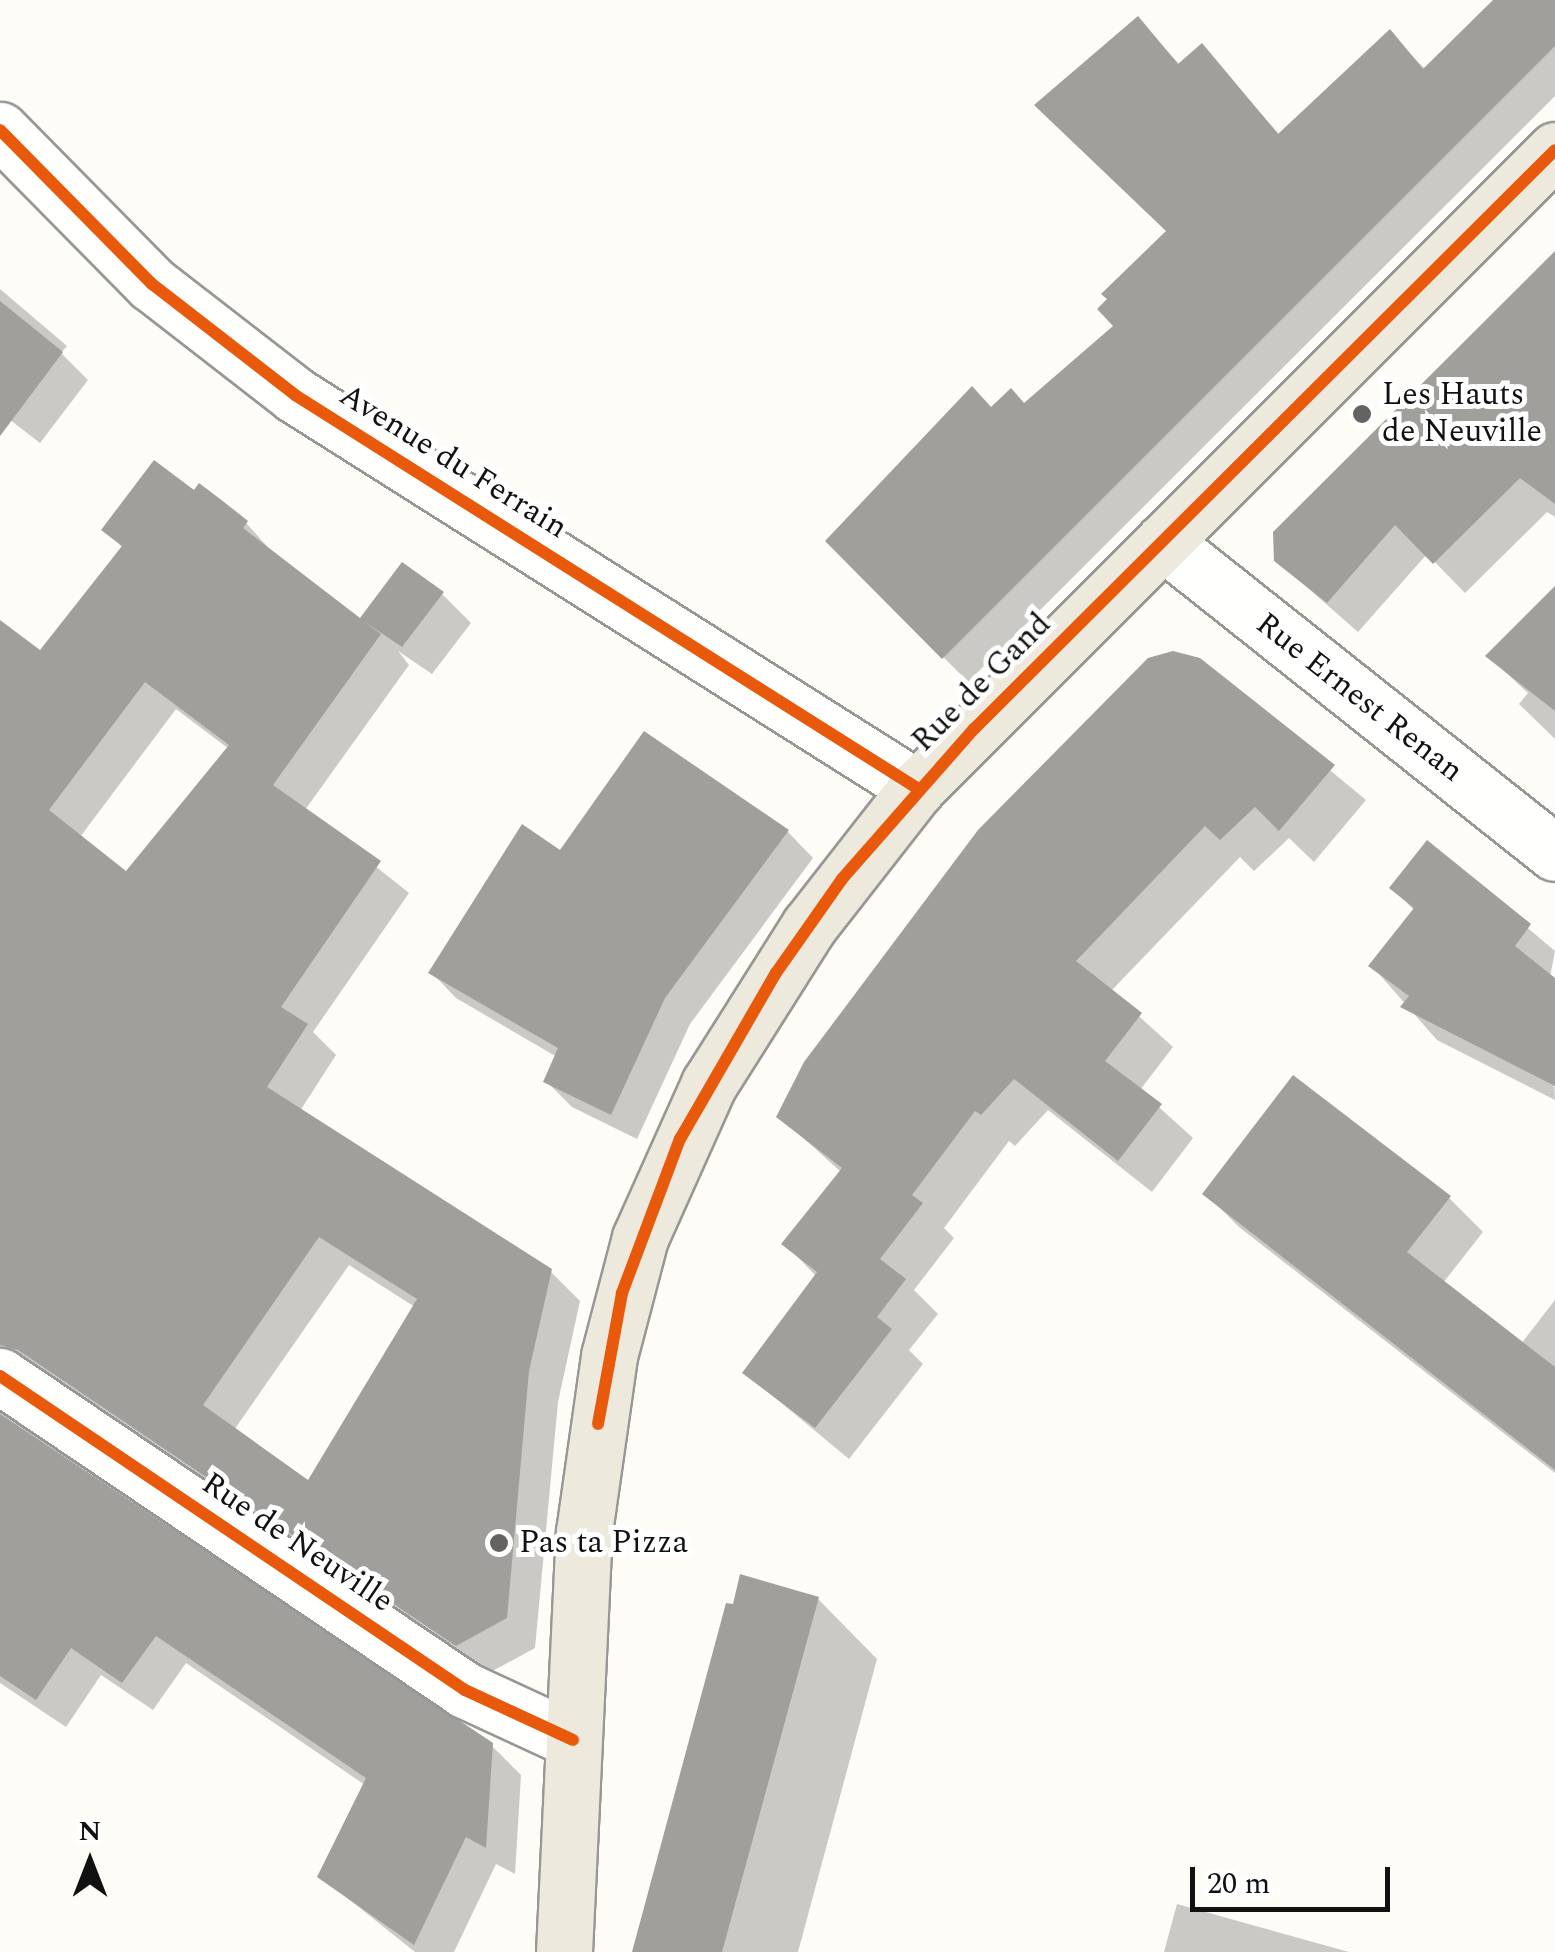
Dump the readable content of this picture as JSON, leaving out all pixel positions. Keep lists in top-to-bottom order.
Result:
{
  "streets": {
    "main road": ["Rue de Gand"],
    "street": ["Avenue du Ferrain", "Rue Ernest Renan", "Rue de Neuville"]
  },
  "crossings": [
    ["Avenue du Ferrain", "Rue de Gand"],
    ["Rue de Gand", "Rue Ernest Renan"],
    ["Rue de Gand", "Rue de Neuville"]
  ],
  "places": ["Les Hauts de Neuville", "Pas ta Pizza"],
  "scale_bar": "20 m",
  "north": "top"
}
